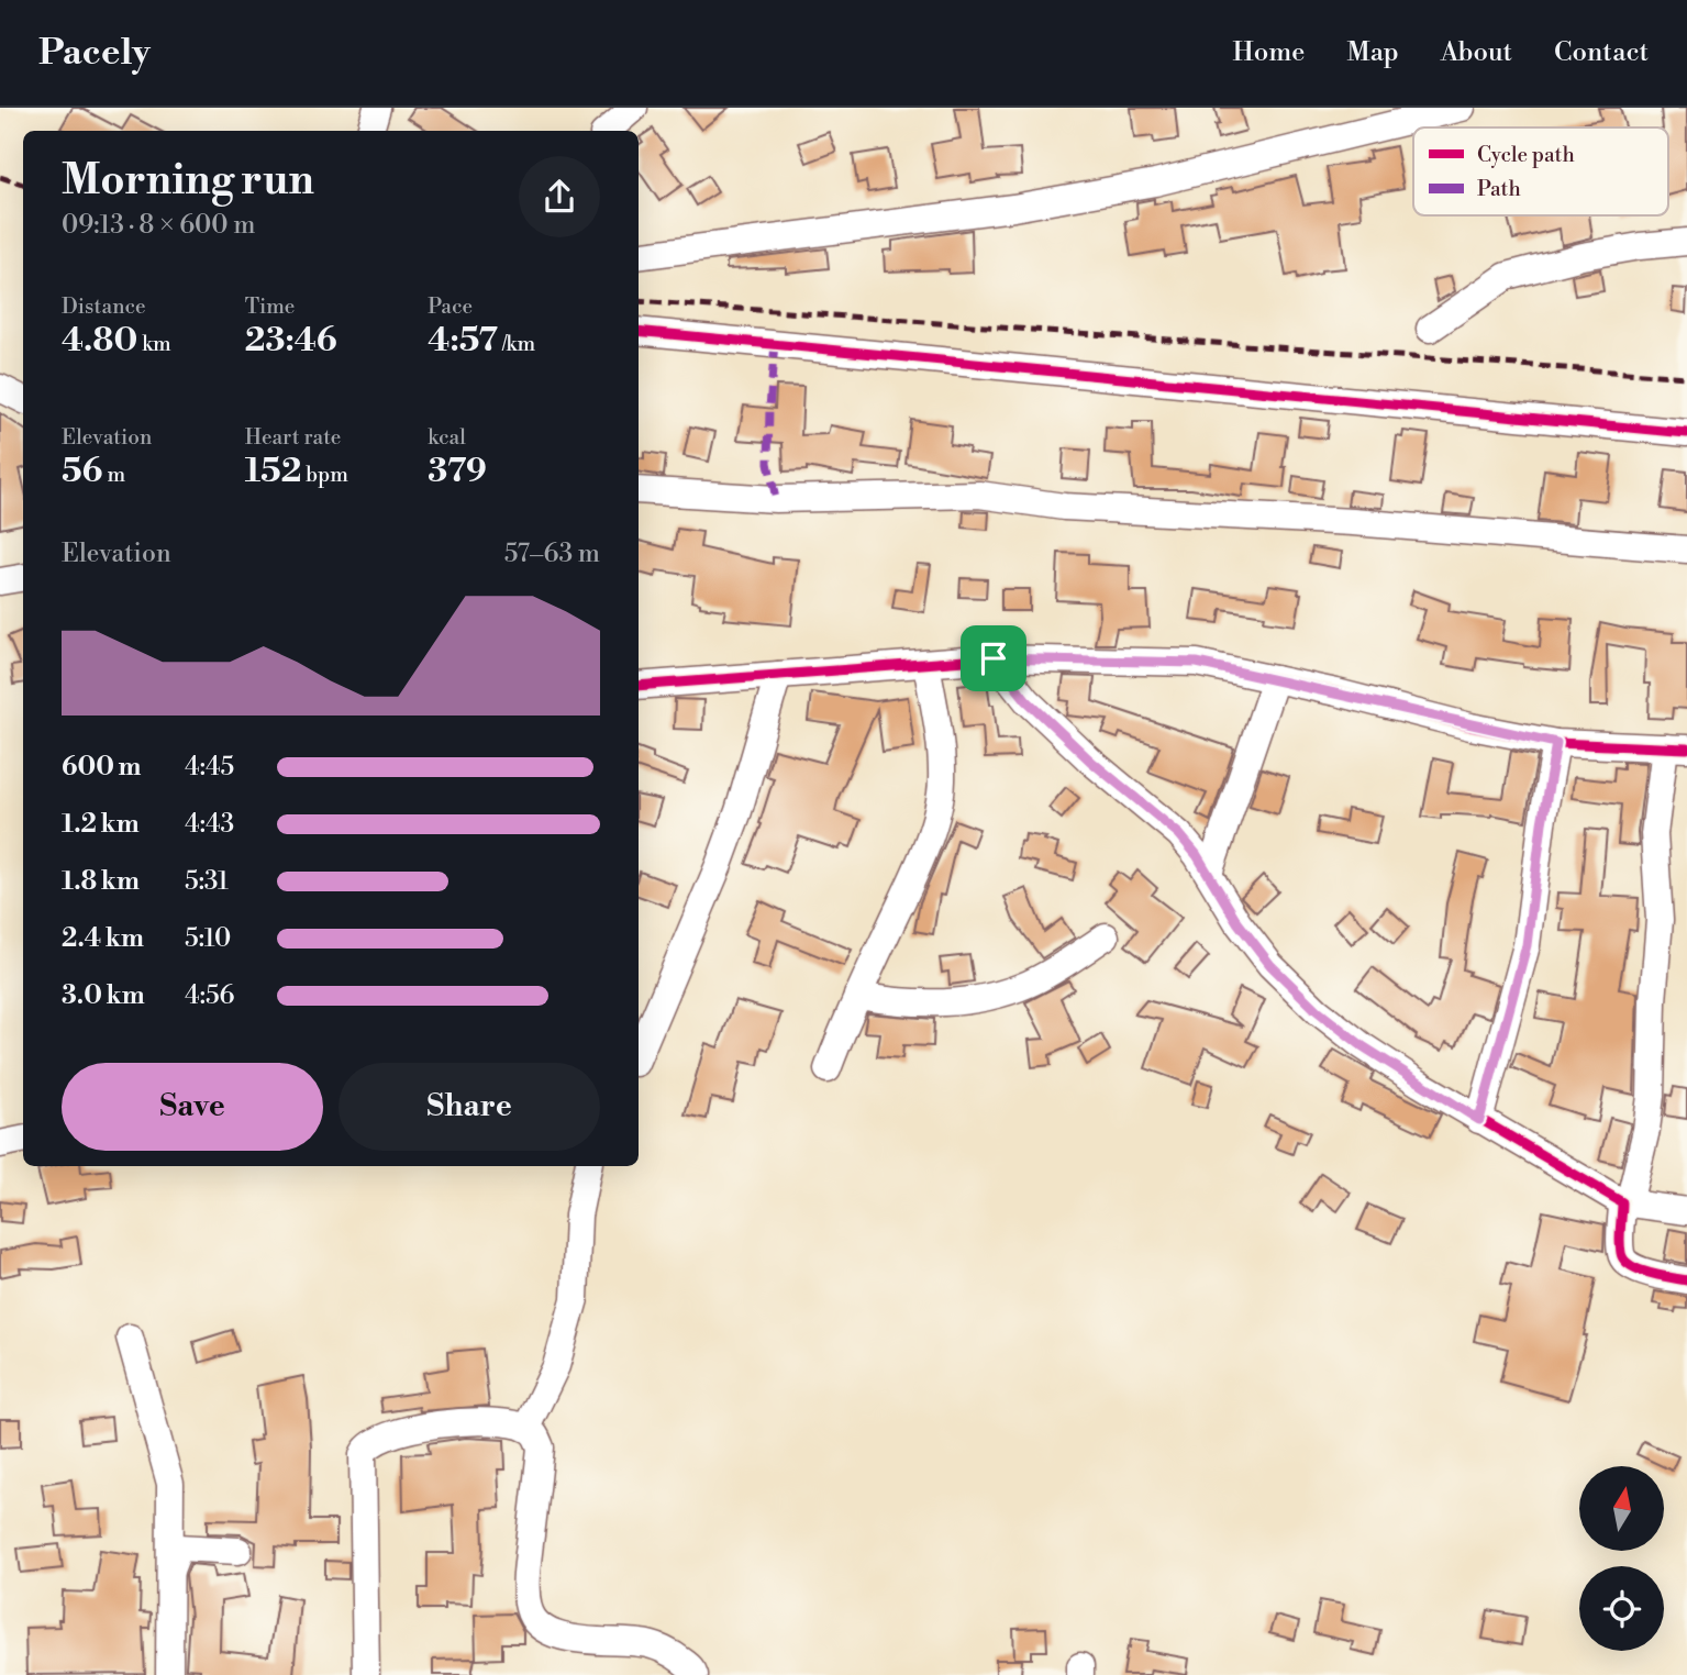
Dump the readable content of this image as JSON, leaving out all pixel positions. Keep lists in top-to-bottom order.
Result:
{
  "legend": ["Cycle path", "Path"],
  "north": "top",
  "page": {
    "header": "Pacely",
    "nav": [
      "Home",
      "Map",
      "About",
      "Contact"
    ],
    "heading": ["Morning run", "09:13 · 8 × 600 m"],
    "stats": [
      ["Distance", "4.80 km"],
      ["Time", "23:46"],
      ["Pace", "4:57 /km"],
      ["Elevation", "56 m"],
      ["Heart rate", "152 bpm"],
      ["kcal", "379"]
    ],
    "chart": ["Elevation", "57–63 m"],
    "list": [
      {
        "name": "600 m",
        "note": "4:45"
      },
      {
        "name": "1.2 km",
        "note": "4:43"
      },
      {
        "name": "1.8 km",
        "note": "5:31"
      },
      {
        "name": "2.4 km",
        "note": "5:10"
      },
      {
        "name": "3.0 km",
        "note": "4:56"
      }
    ],
    "buttons": ["Save", "Share"]
  }
}
